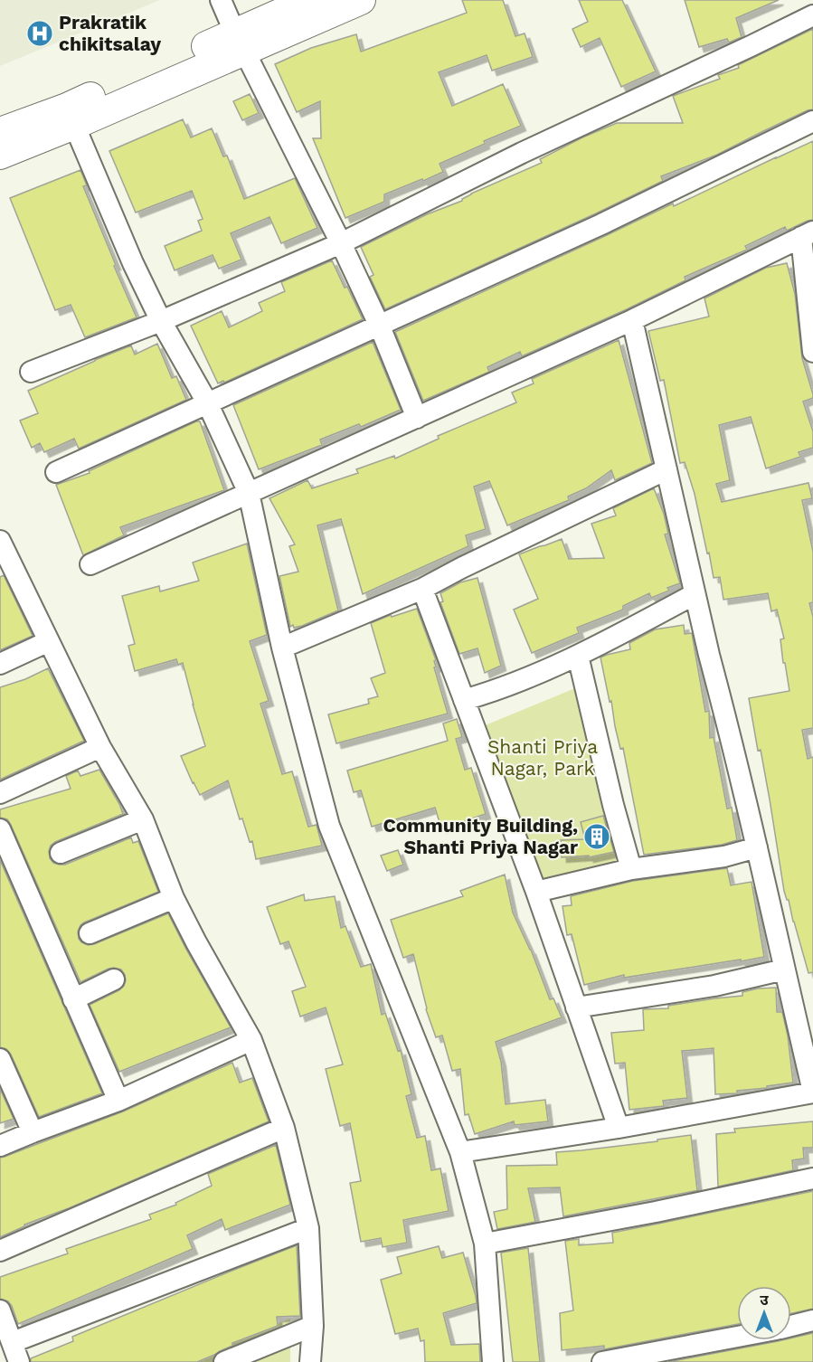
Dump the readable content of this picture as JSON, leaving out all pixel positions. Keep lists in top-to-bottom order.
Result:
{
  "parks": ["Shanti Priya Nagar, Park"],
  "places": {
    "hospital": ["Prakratik chikitsalay"],
    "building": ["Community Building, Shanti Priya Nagar"]
  },
  "north": "top"
}
